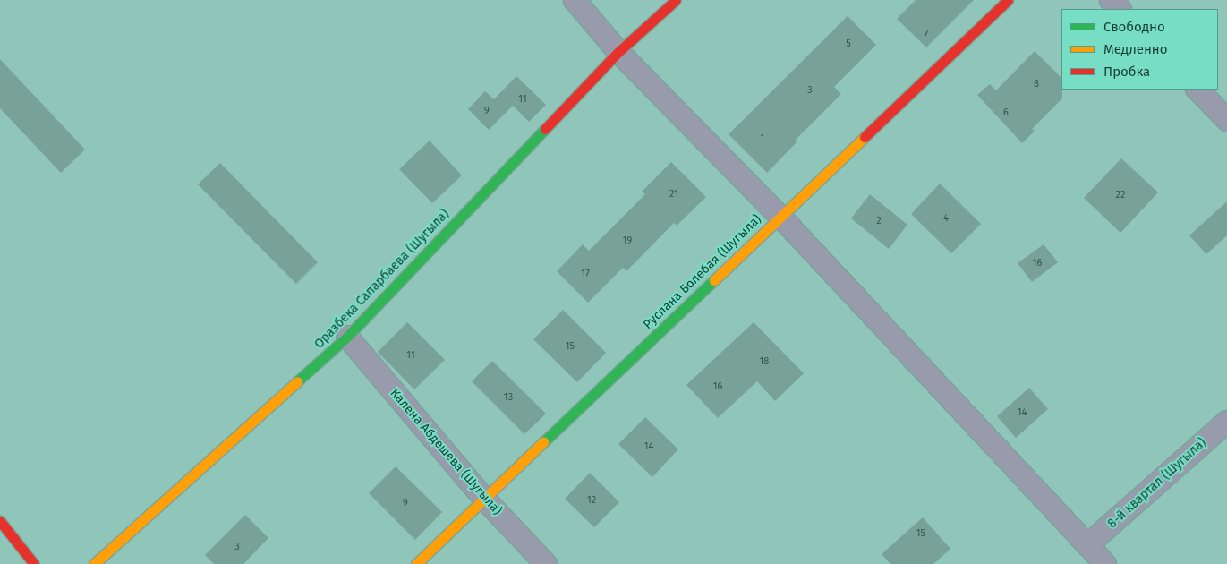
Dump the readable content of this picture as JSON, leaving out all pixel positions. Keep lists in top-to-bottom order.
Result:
{
  "streets": {
    "street": [
      "Руслана Болебая (Шугыла)",
      "Оразбека Сапарбаева (Шугыла)",
      "Калена Абдешева (Шугыла)",
      "8-й квартал (Шугыла)"
    ]
  },
  "crossings": [
    ["Руслана Болебая (Шугыла)", "Калена Абдешева (Шугыла)"],
    ["Оразбека Сапарбаева (Шугыла)", "Калена Абдешева (Шугыла)"]
  ],
  "house_numbers": [
    "7",
    "5",
    "8",
    "3",
    "11",
    "9",
    "6",
    "1",
    "21",
    "22",
    "4",
    "2",
    "19",
    "16",
    "17",
    "15",
    "11",
    "18",
    "16",
    "13",
    "14",
    "14",
    "12",
    "9",
    "15",
    "3"
  ],
  "legend": ["Свободно", "Медленно", "Пробка"]
}
